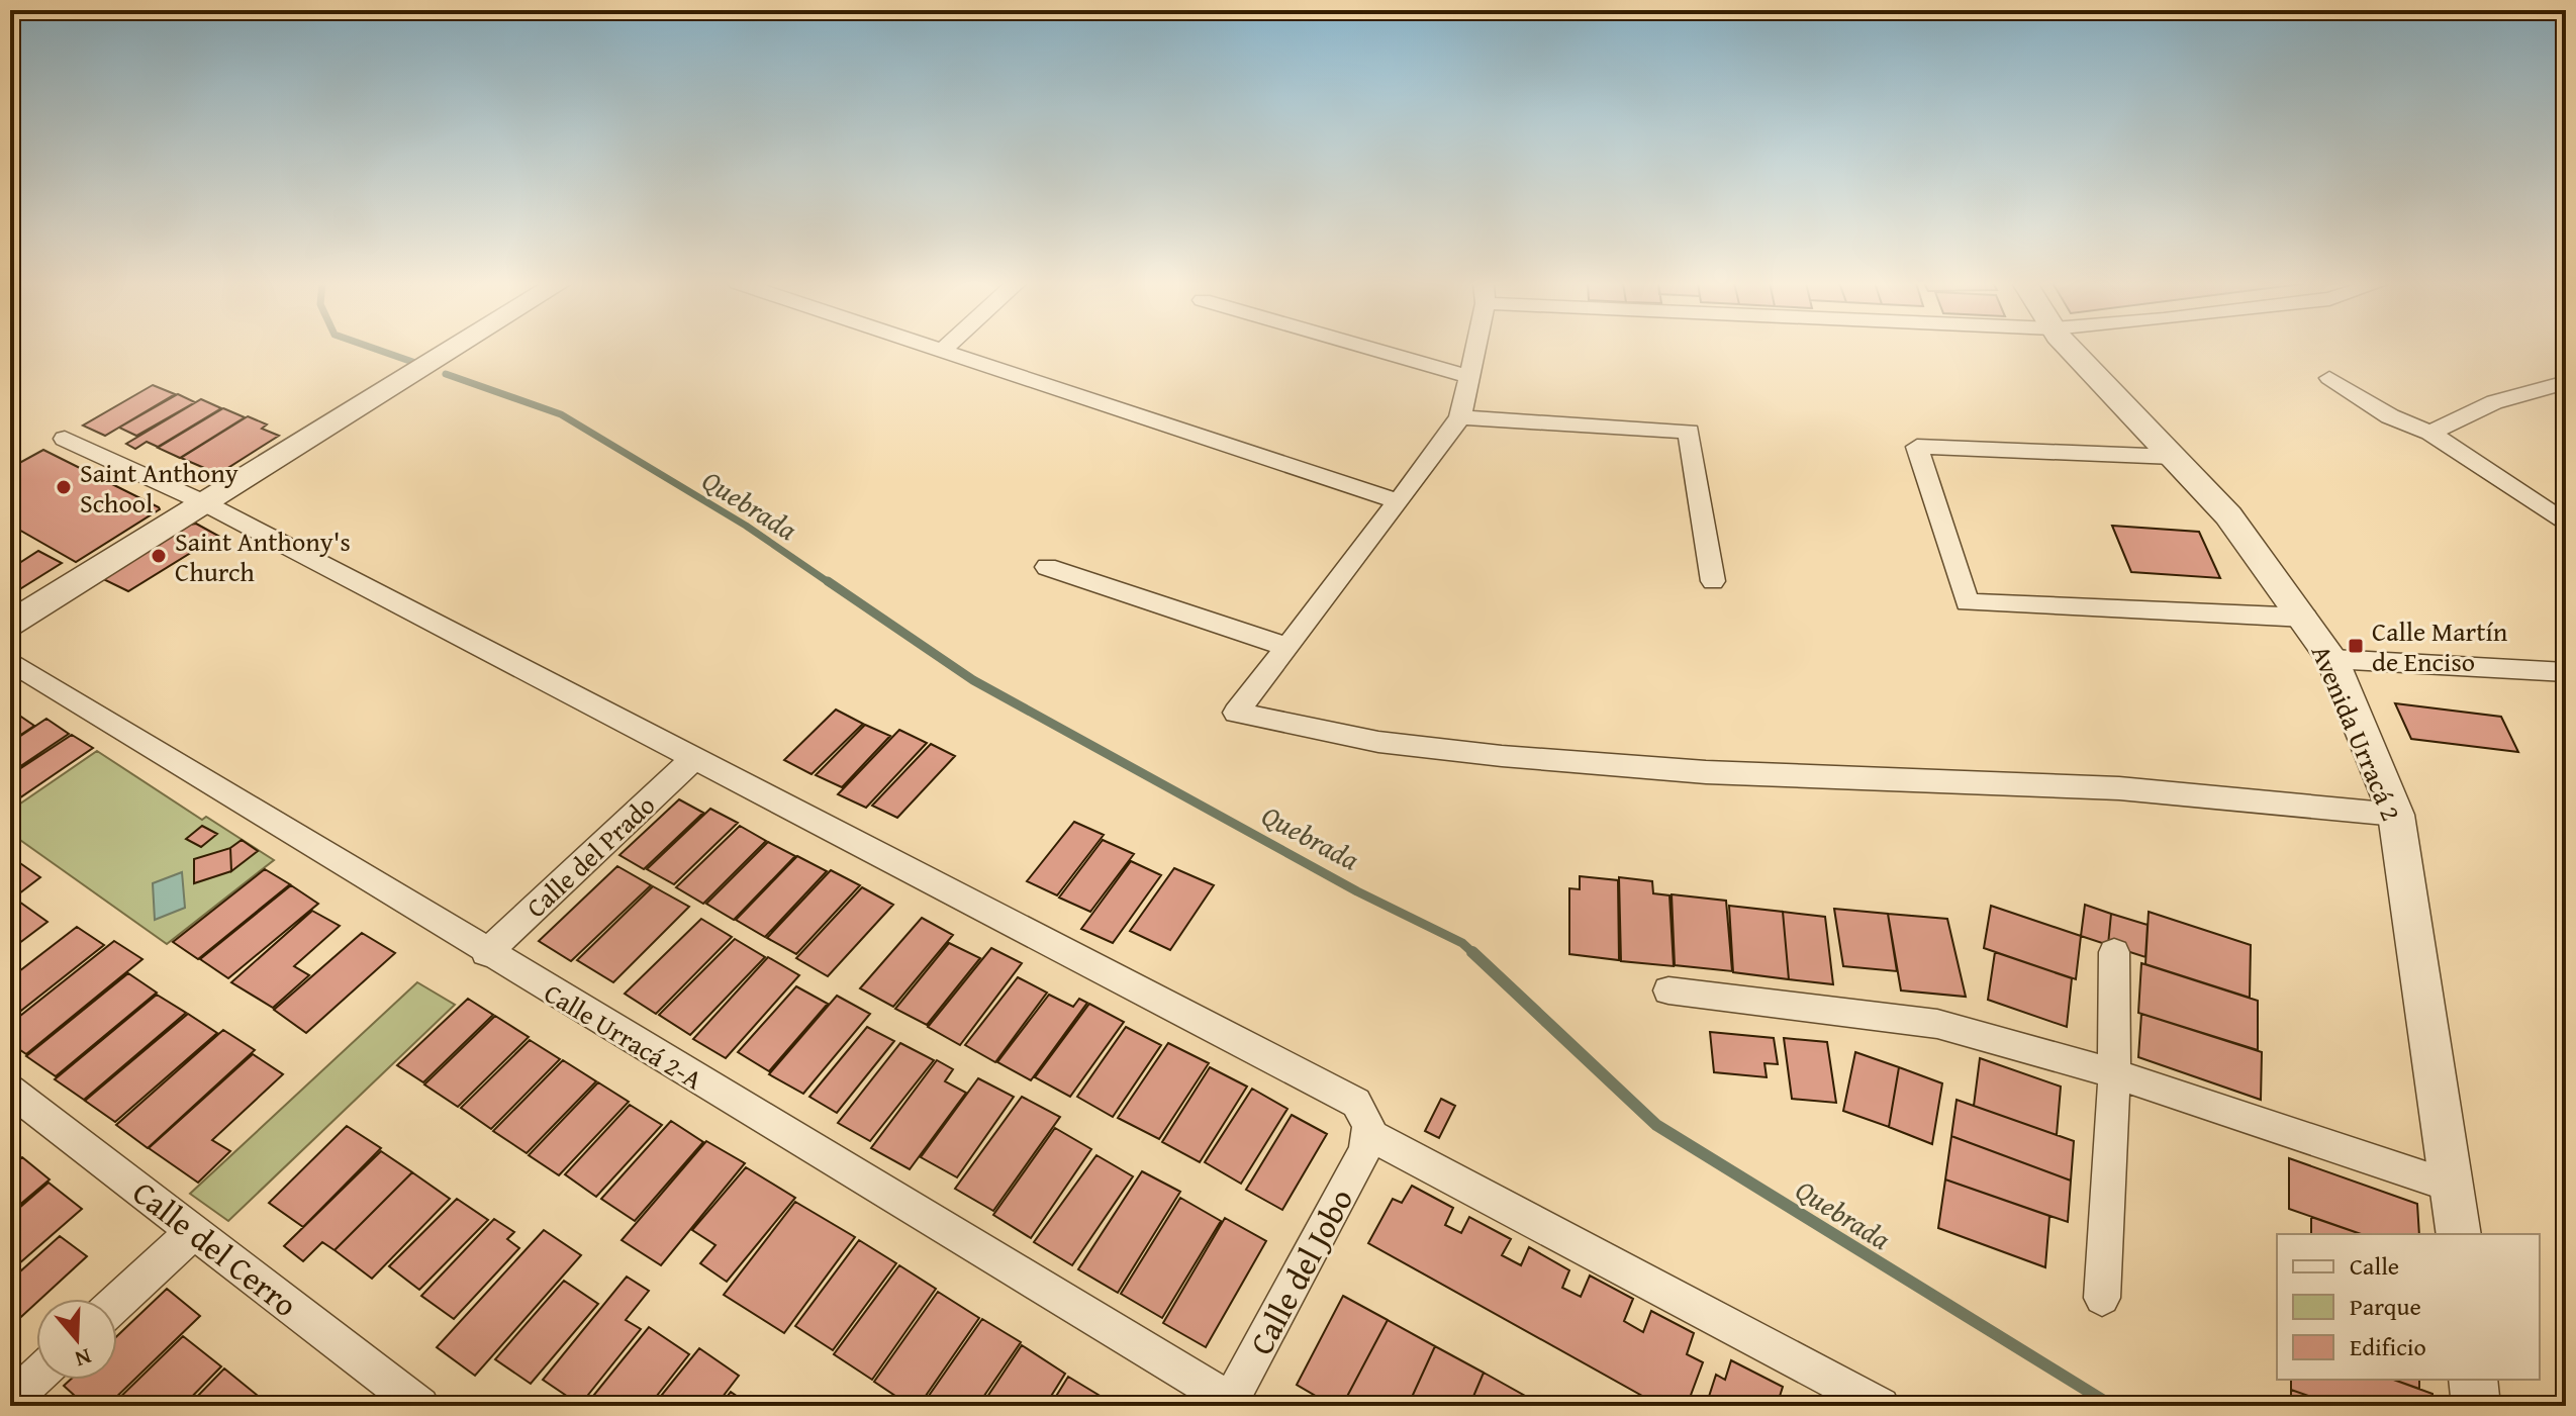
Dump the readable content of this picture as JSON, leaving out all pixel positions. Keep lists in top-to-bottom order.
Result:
{
  "streets": {
    "street": [
      "Avenida Urracá 2",
      "Calle del Prado",
      "Calle Urracá 2-A",
      "Calle del Cerro",
      "Calle del Jobo"
    ]
  },
  "crossings": [
    ["Calle del Prado", "Calle Urracá 2-A"],
    ["Calle Urracá 2-A", "Calle del Jobo"]
  ],
  "water": ["Quebrada"],
  "places": {
    "other": ["Saint Anthony School", "Saint Anthony's Church"],
    "transit": ["Calle Martín de Enciso"]
  },
  "legend": ["Calle", "Parque", "Edificio"],
  "north": "bottom"
}
